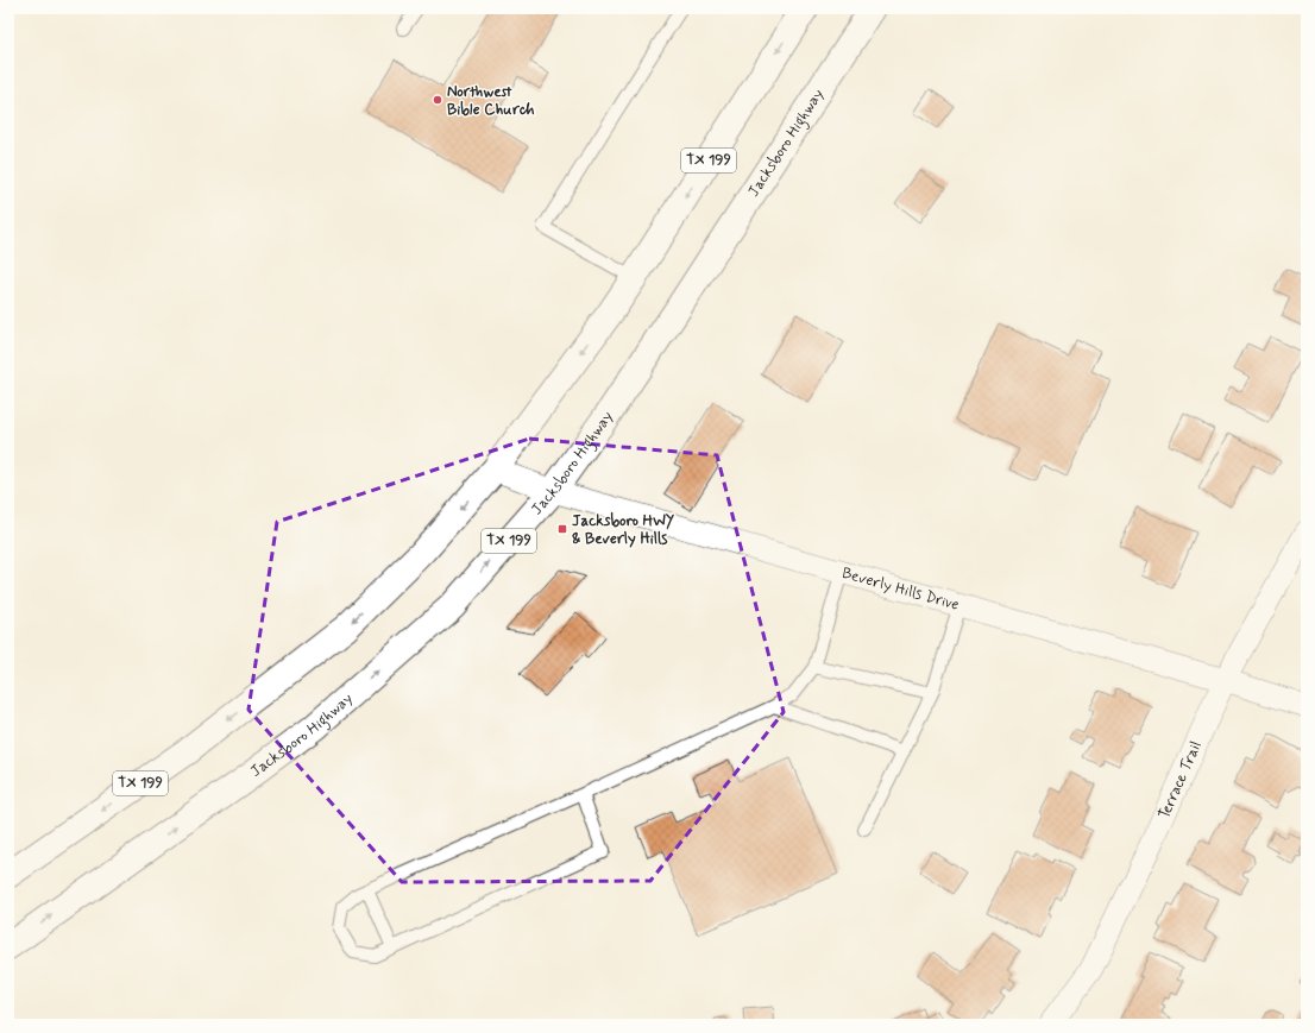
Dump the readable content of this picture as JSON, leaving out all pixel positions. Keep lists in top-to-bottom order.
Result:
{
  "streets": {
    "main road": ["Jacksboro Highway", "TX 199"],
    "street": ["Beverly Hills Drive", "Terrace Trail"]
  },
  "crossings": [
    ["Jacksboro Highway", "Beverly Hills Drive"],
    ["TX 199", "Beverly Hills Drive"],
    ["Beverly Hills Drive", "Terrace Trail"]
  ],
  "places": {
    "other": ["Northwest Bible Church"],
    "transit": ["Jacksboro HWY & Beverly Hills"]
  }
}
